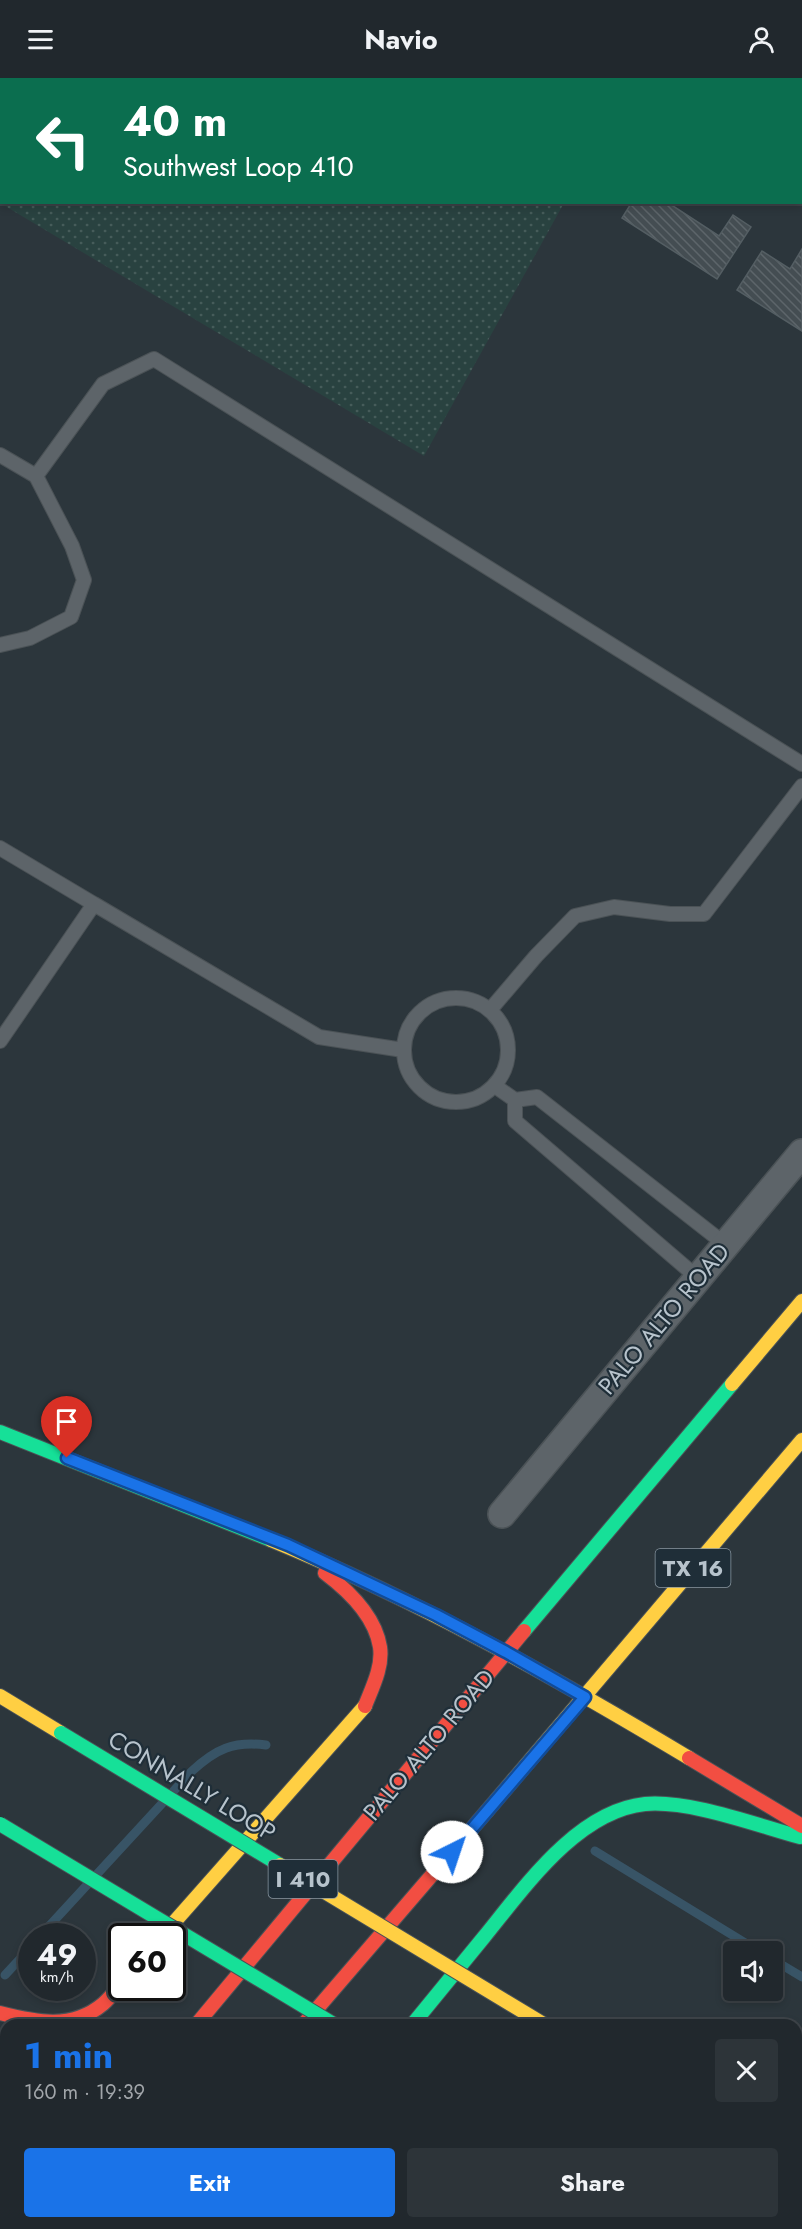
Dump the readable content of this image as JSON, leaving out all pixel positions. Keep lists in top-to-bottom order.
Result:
{
  "streets": {
    "main road": [
      "PALO ALTO ROAD",
      "TX 16",
      "CONNALLY LOOP",
      "I 410"
    ]
  },
  "page": {
    "header": "Navio",
    "turn": ["40 m", "Southwest Loop 410"],
    "speed": "49 km/h",
    "limit": "60",
    "heading": ["1 min", "160 m · 19:39"],
    "buttons": ["Exit", "Share"]
  }
}
